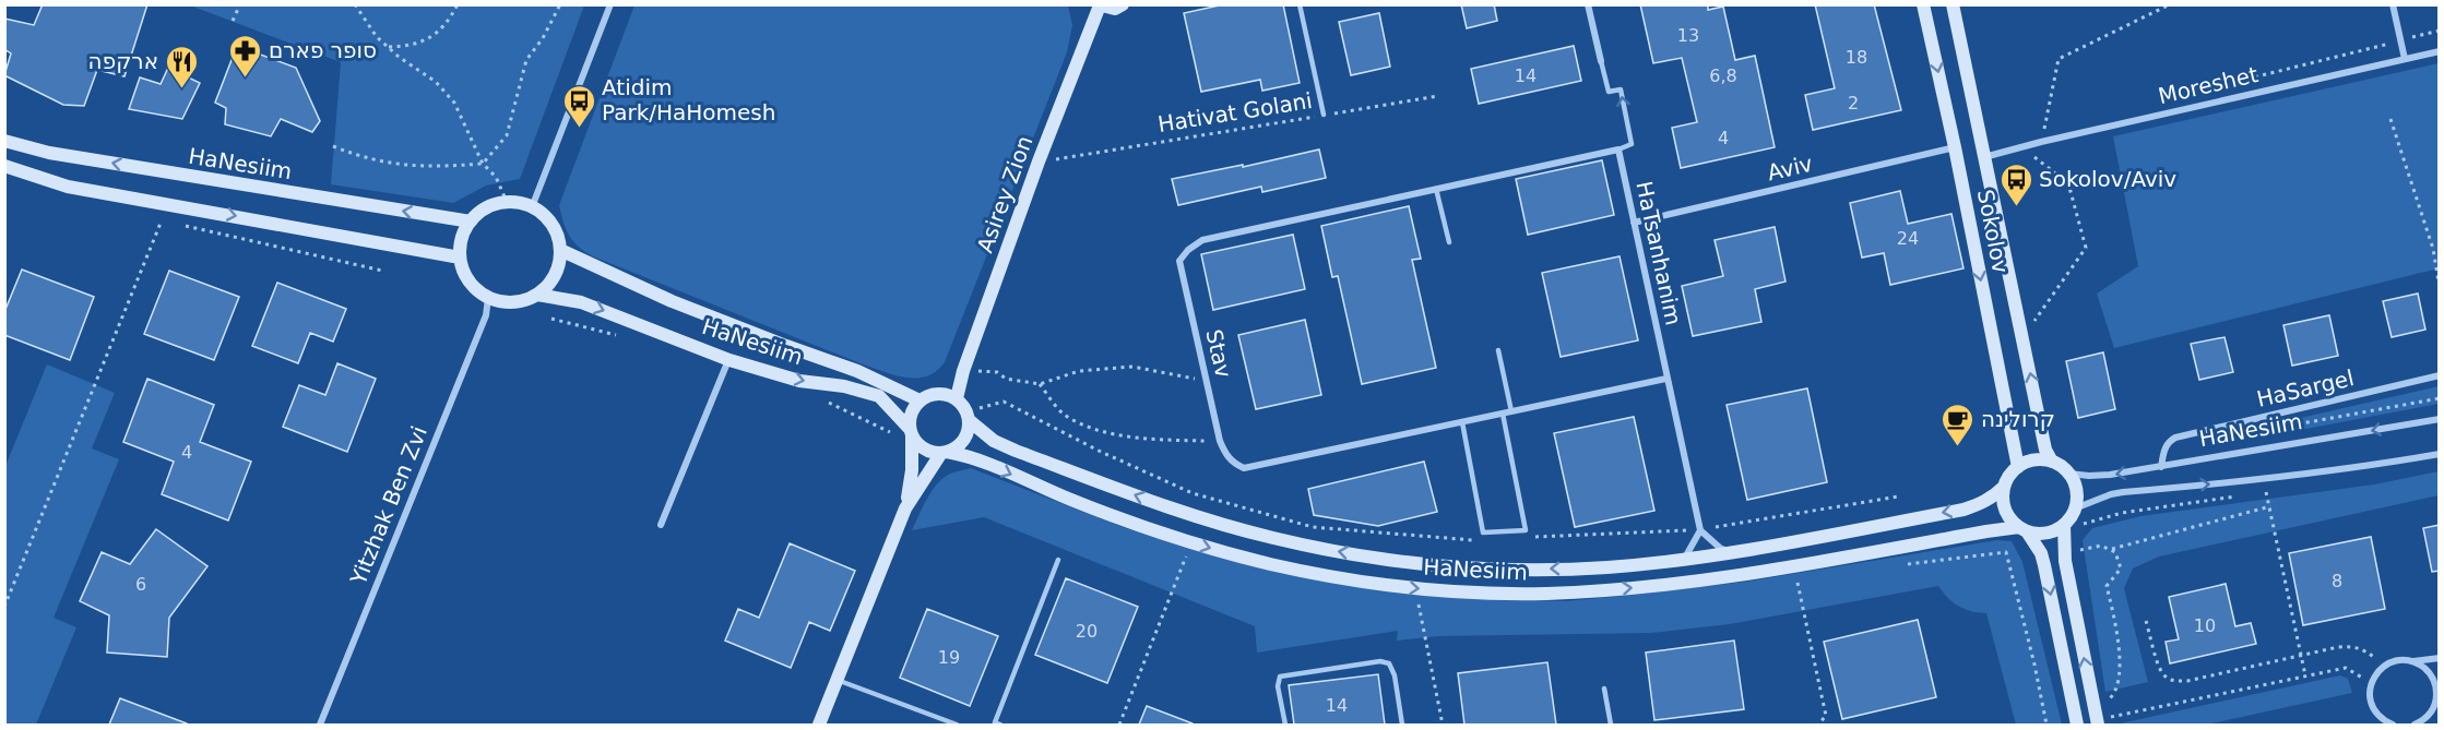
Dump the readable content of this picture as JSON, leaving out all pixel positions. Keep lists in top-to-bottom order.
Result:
{
  "streets": {
    "street": [
      "Moreshet",
      "HaNesiim",
      "Aviv",
      "Asirey Zion",
      "Sokolov",
      "HaTsanhanim",
      "Stav",
      "HaSargel",
      "Yitzhak Ben Zvi"
    ],
    "path": ["Hativat Golani"]
  },
  "crossings": [
    ["Moreshet", "Sokolov"],
    ["Hativat Golani", "Asirey Zion"],
    ["HaNesiim", "Asirey Zion"],
    ["HaNesiim", "Sokolov"],
    ["HaNesiim", "HaSargel"],
    ["HaNesiim", "Yitzhak Ben Zvi"],
    ["Aviv", "Sokolov"],
    ["Aviv", "HaTsanhanim"],
    ["HaTsanhanim", "Stav"]
  ],
  "places": {
    "pharmacy": ["סופר פארם"],
    "restaurant": ["ארקפה"],
    "bus stop": ["Atidim Park/HaHomesh", "Sokolov/Aviv"],
    "cafe": ["קרולינה"]
  },
  "house_numbers": [
    "13",
    "18",
    "14",
    "6,8",
    "2",
    "4",
    "24",
    "4",
    "8",
    "6",
    "10",
    "20",
    "19",
    "14"
  ]
}
